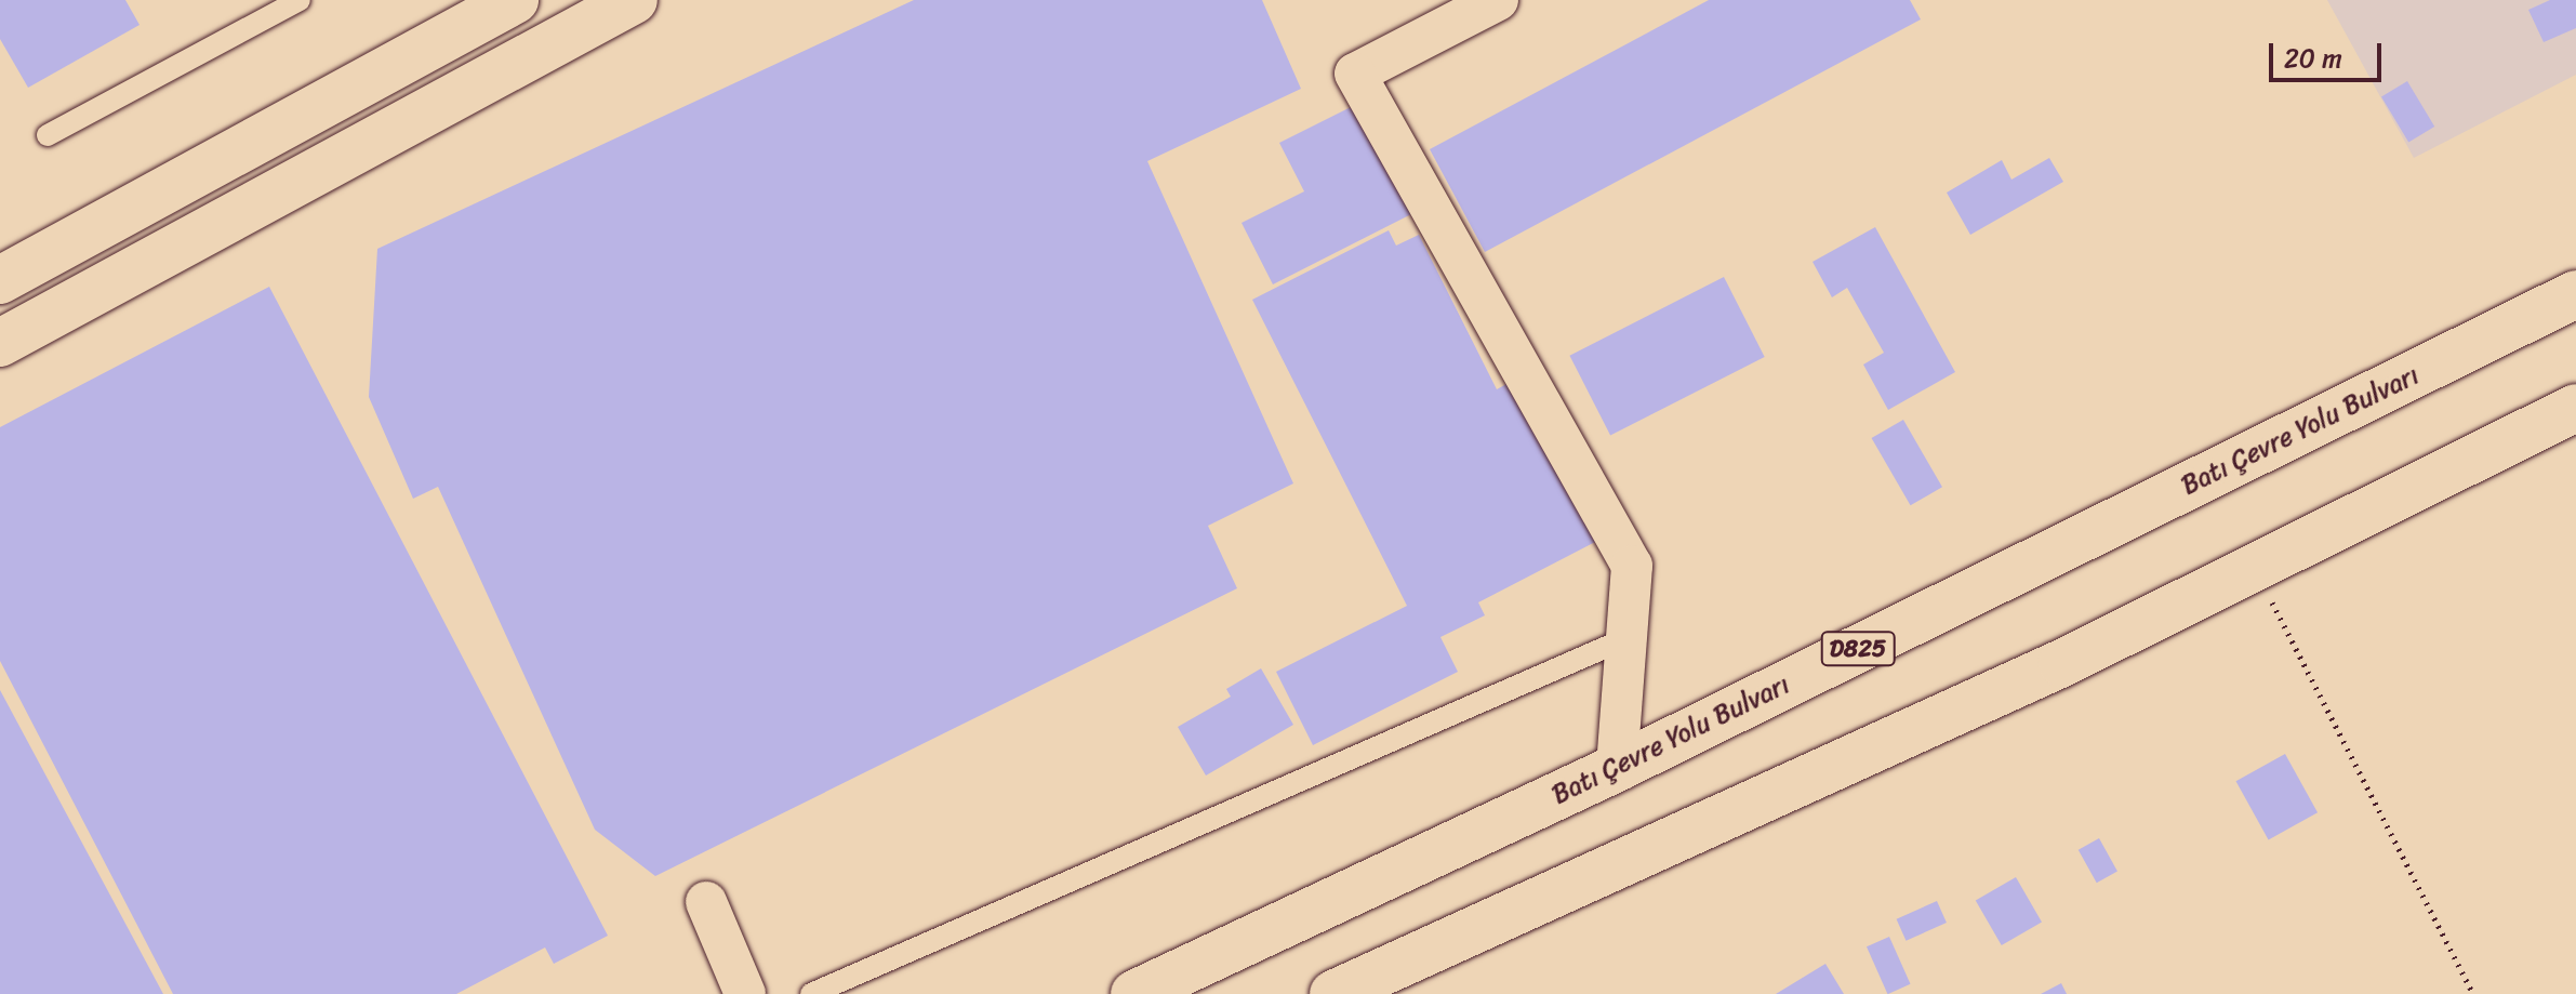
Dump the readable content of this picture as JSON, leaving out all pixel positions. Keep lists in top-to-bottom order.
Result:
{
  "streets": {
    "main road": ["Batı Çevre Yolu Bulvarı", "D825"]
  },
  "scale_bar": "20 m"
}
